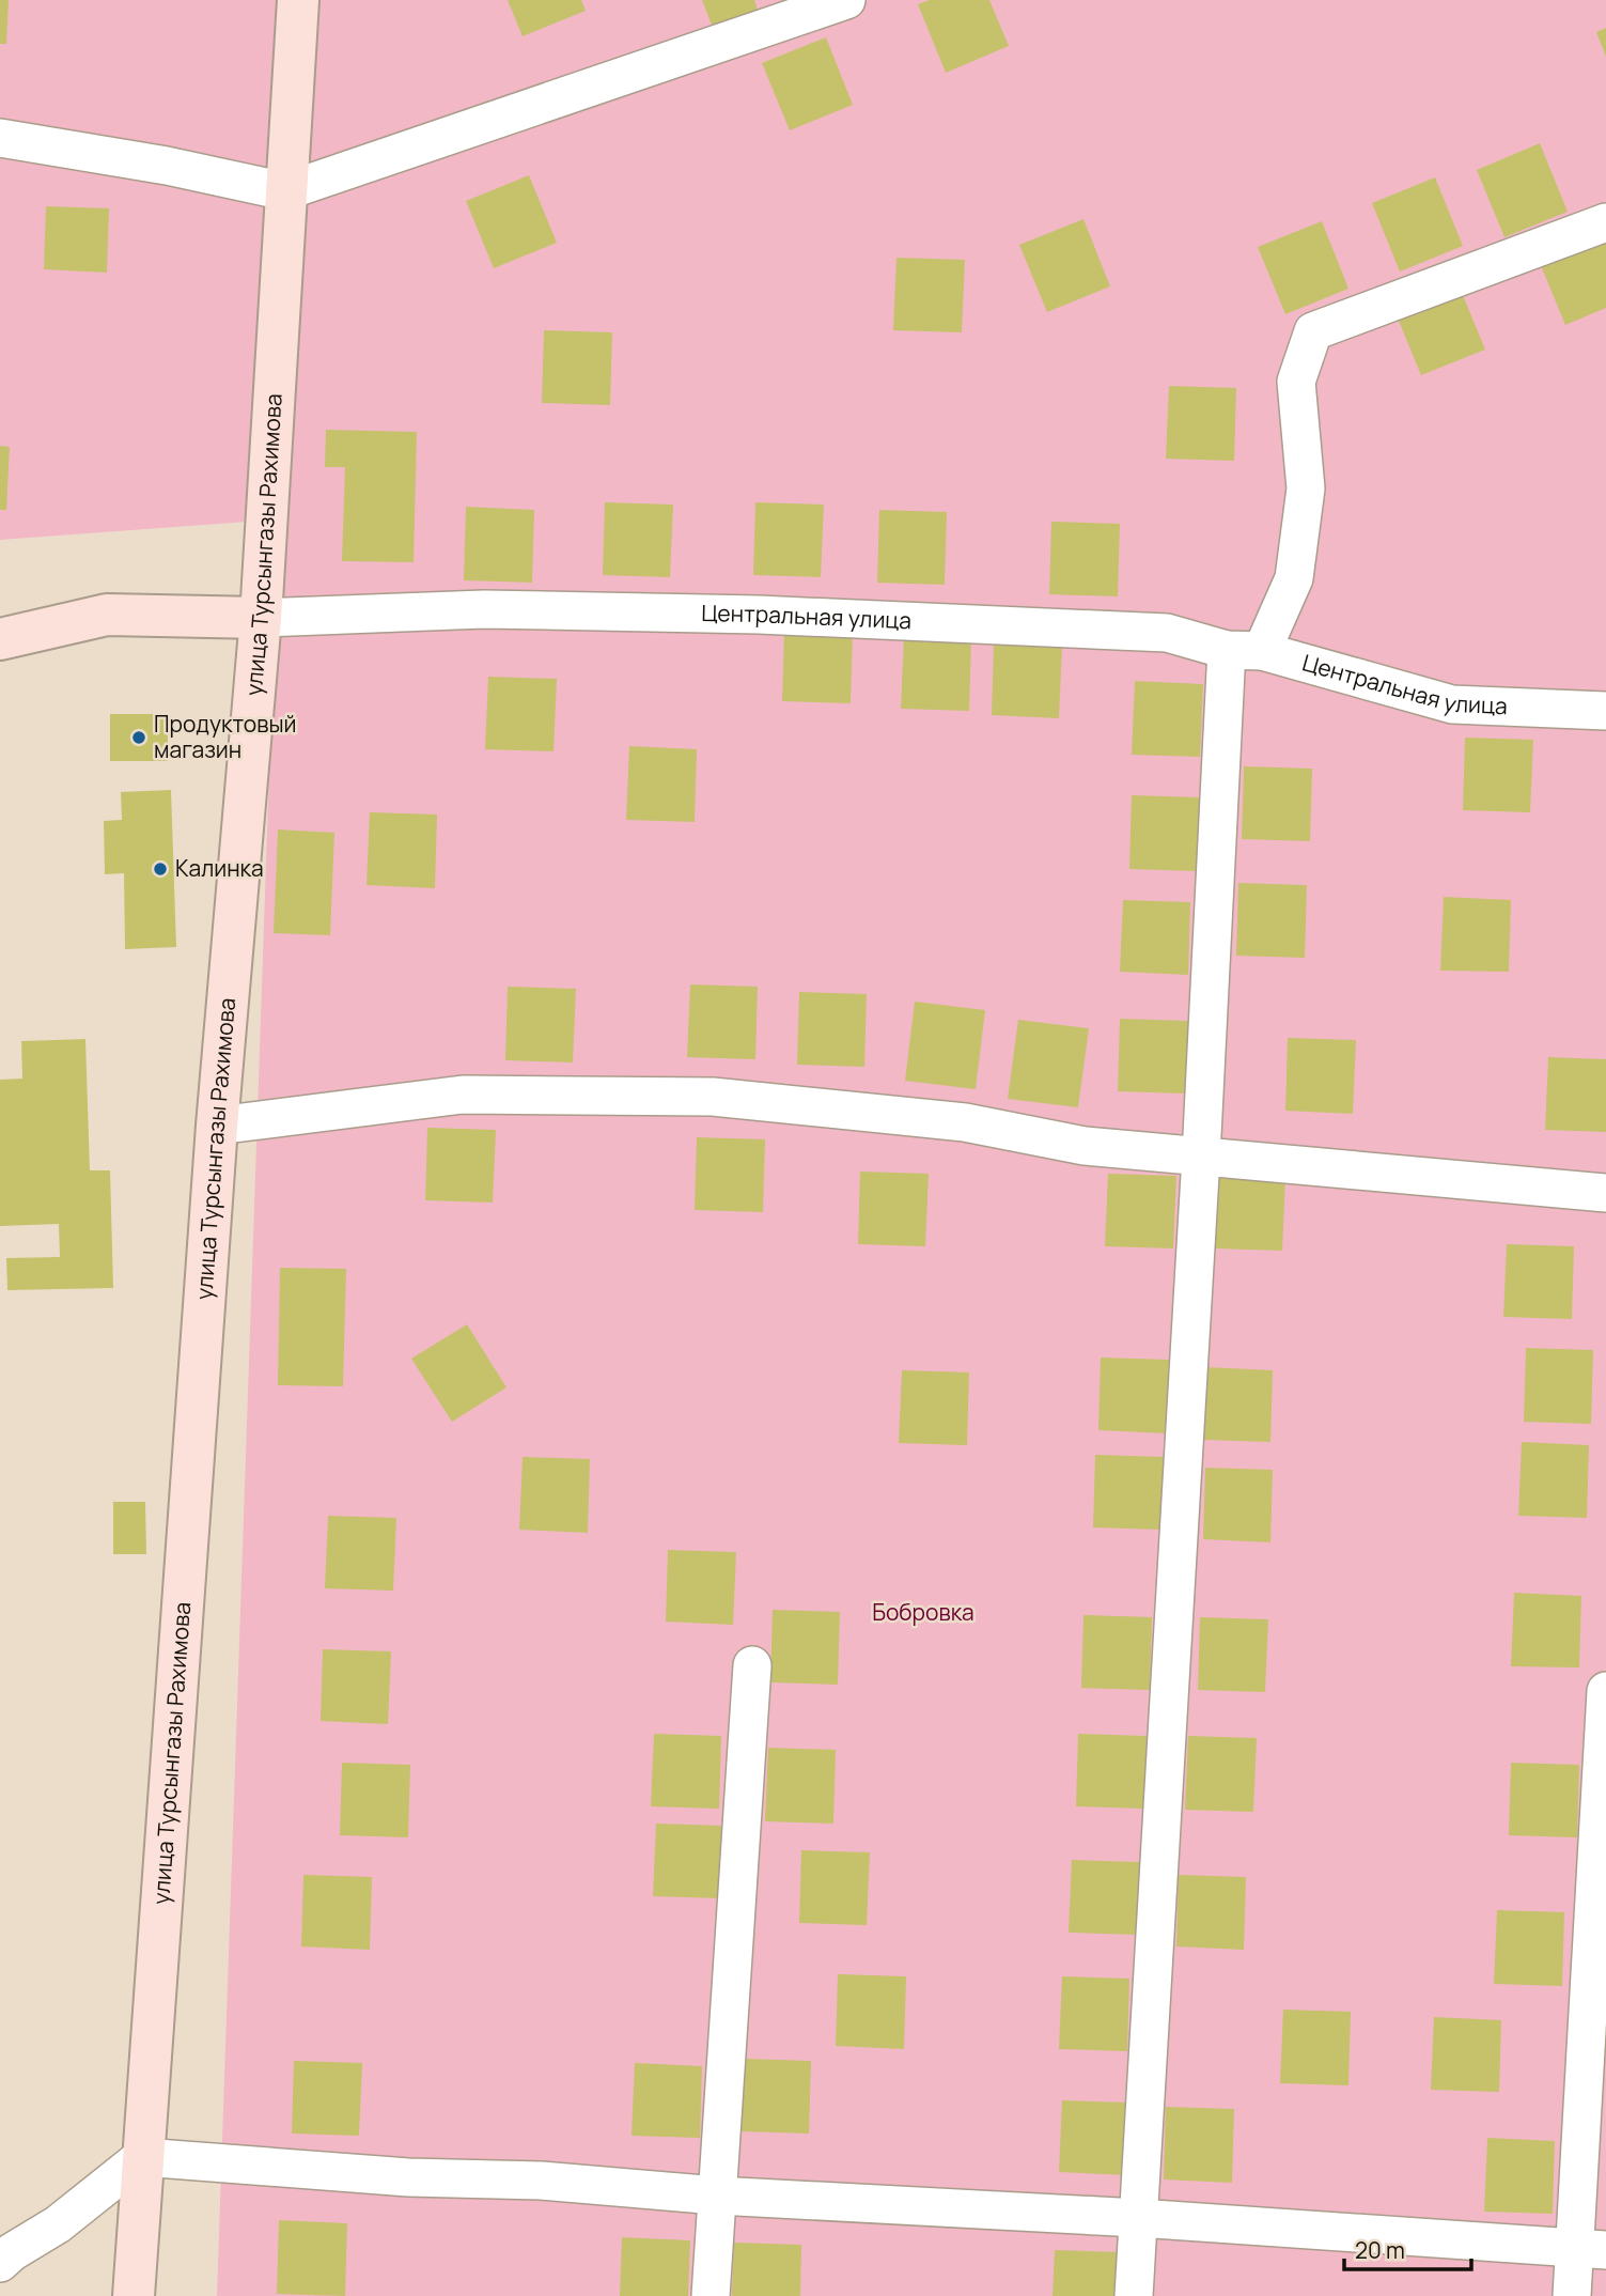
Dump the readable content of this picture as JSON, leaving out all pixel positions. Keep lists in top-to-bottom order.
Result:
{
  "streets": {
    "street": ["улица Турсынгазы Рахимова", "Центральная улица"]
  },
  "crossings": [
    ["улица Турсынгазы Рахимова", "Центральная улица"]
  ],
  "parks": ["Бобровка"],
  "places": ["Продуктовый магазин", "Калинка"],
  "scale_bar": "20 m"
}
